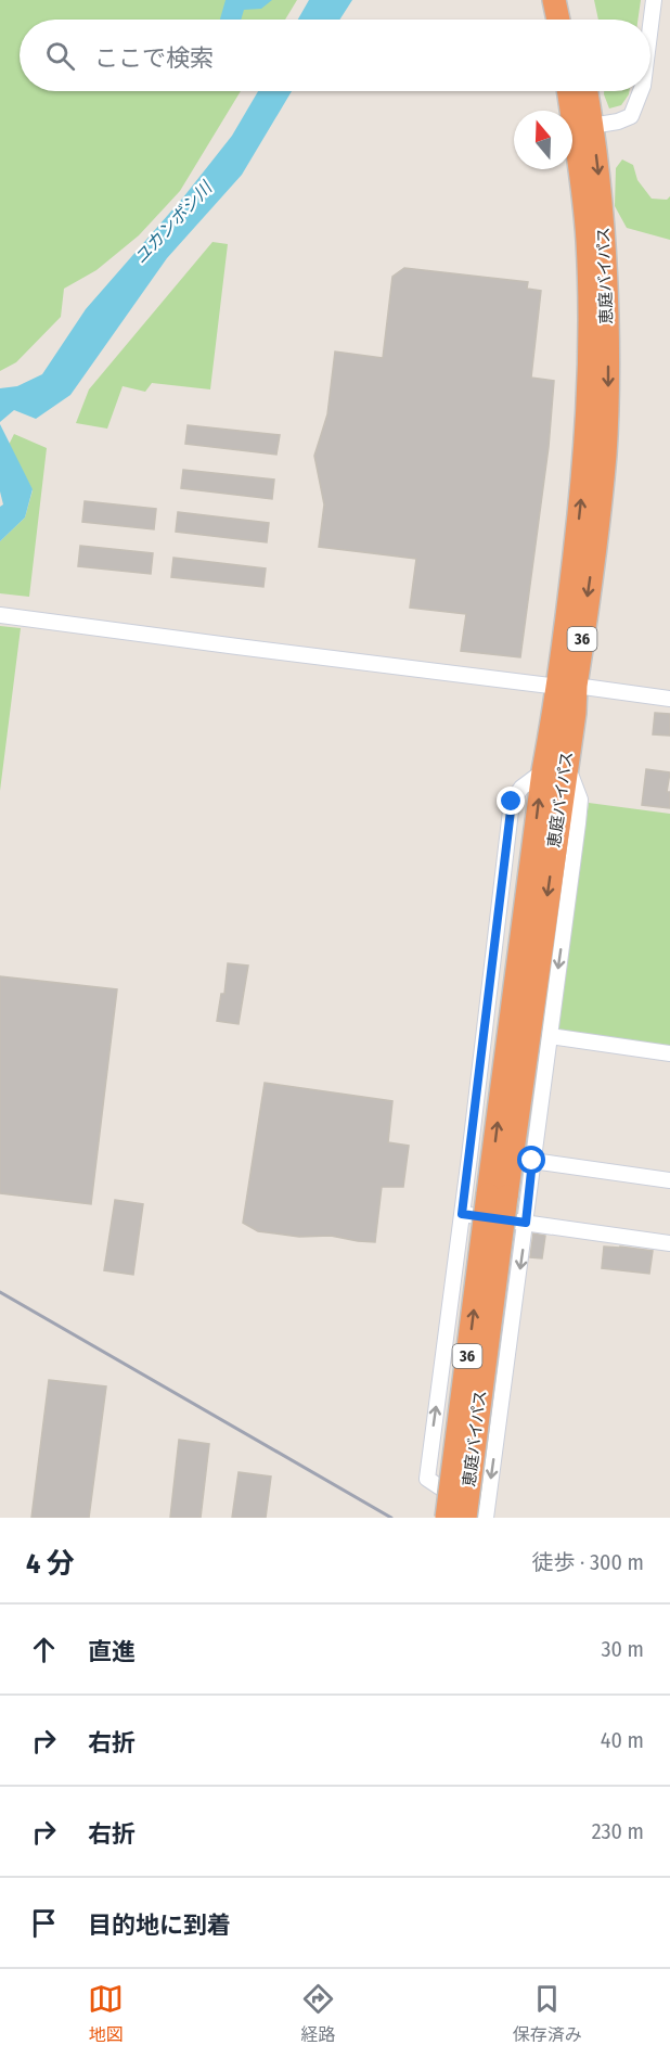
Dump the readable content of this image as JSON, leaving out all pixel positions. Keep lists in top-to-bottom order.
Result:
{
  "streets": {
    "highway": ["恵庭バイパス", "36"]
  },
  "water": ["ユカンボシ川"],
  "north": "top",
  "page": {
    "search": "ここで検索",
    "heading": ["4 分", "徒歩 · 300 m"],
    "list": [
      ["直進", "30 m"],
      ["右折", "40 m"],
      ["右折", "230 m"],
      "目的地に到着"
    ],
    "nav": ["地図", "経路", "保存済み"]
  }
}
